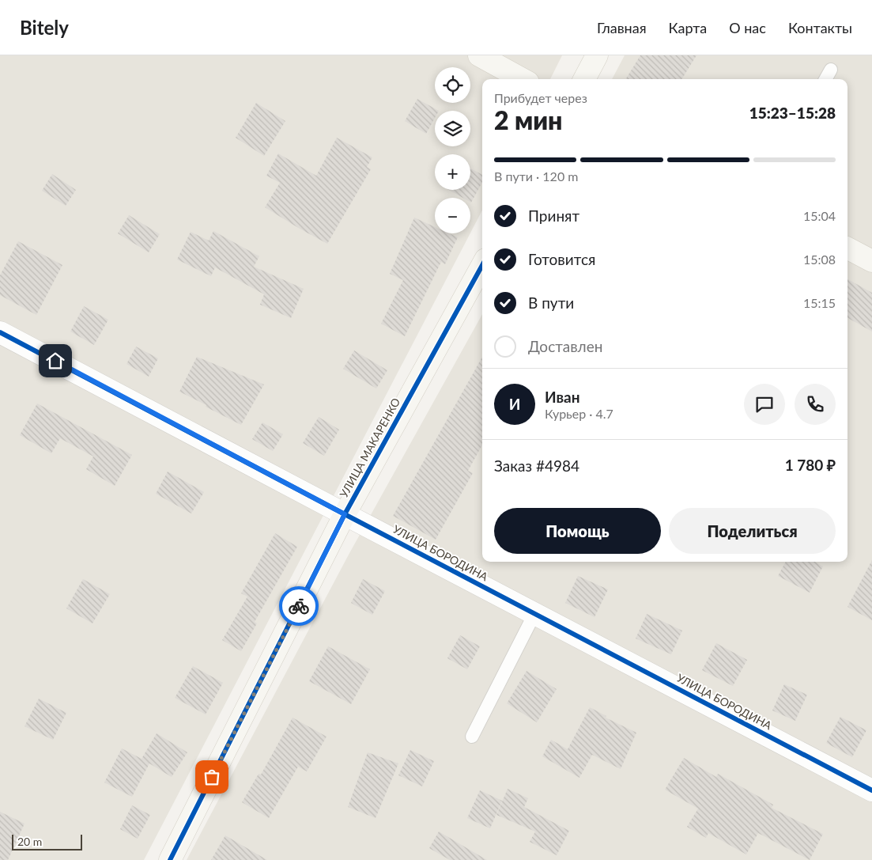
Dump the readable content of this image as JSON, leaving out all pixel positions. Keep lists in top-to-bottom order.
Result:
{
  "streets": {
    "street": ["УЛИЦА МАКАРЕНКО", "УЛИЦА БОРОДИНА"]
  },
  "crossings": [
    ["УЛИЦА МАКАРЕНКО", "УЛИЦА БОРОДИНА"]
  ],
  "scale_bar": "20 m",
  "page": {
    "header": "Bitely",
    "nav": [
      "Главная",
      "Карта",
      "О нас",
      "Контакты"
    ],
    "map_buttons": ["+", "−"],
    "heading": ["2 мин", "Прибудет через", "15:23–15:28"],
    "panel": [
      "Иван",
      "Курьер · 4.7",
      "Заказ #4984",
      "1 780 ₽"
    ],
    "bar": "В пути · 120 m",
    "list": [
      ["Принят", "15:04"],
      ["Готовится", "15:08"],
      ["В пути", "15:15"],
      "Доставлен"
    ],
    "round": "И",
    "buttons": ["Помощь", "Поделиться"],
    "scale": "20 m"
  }
}
